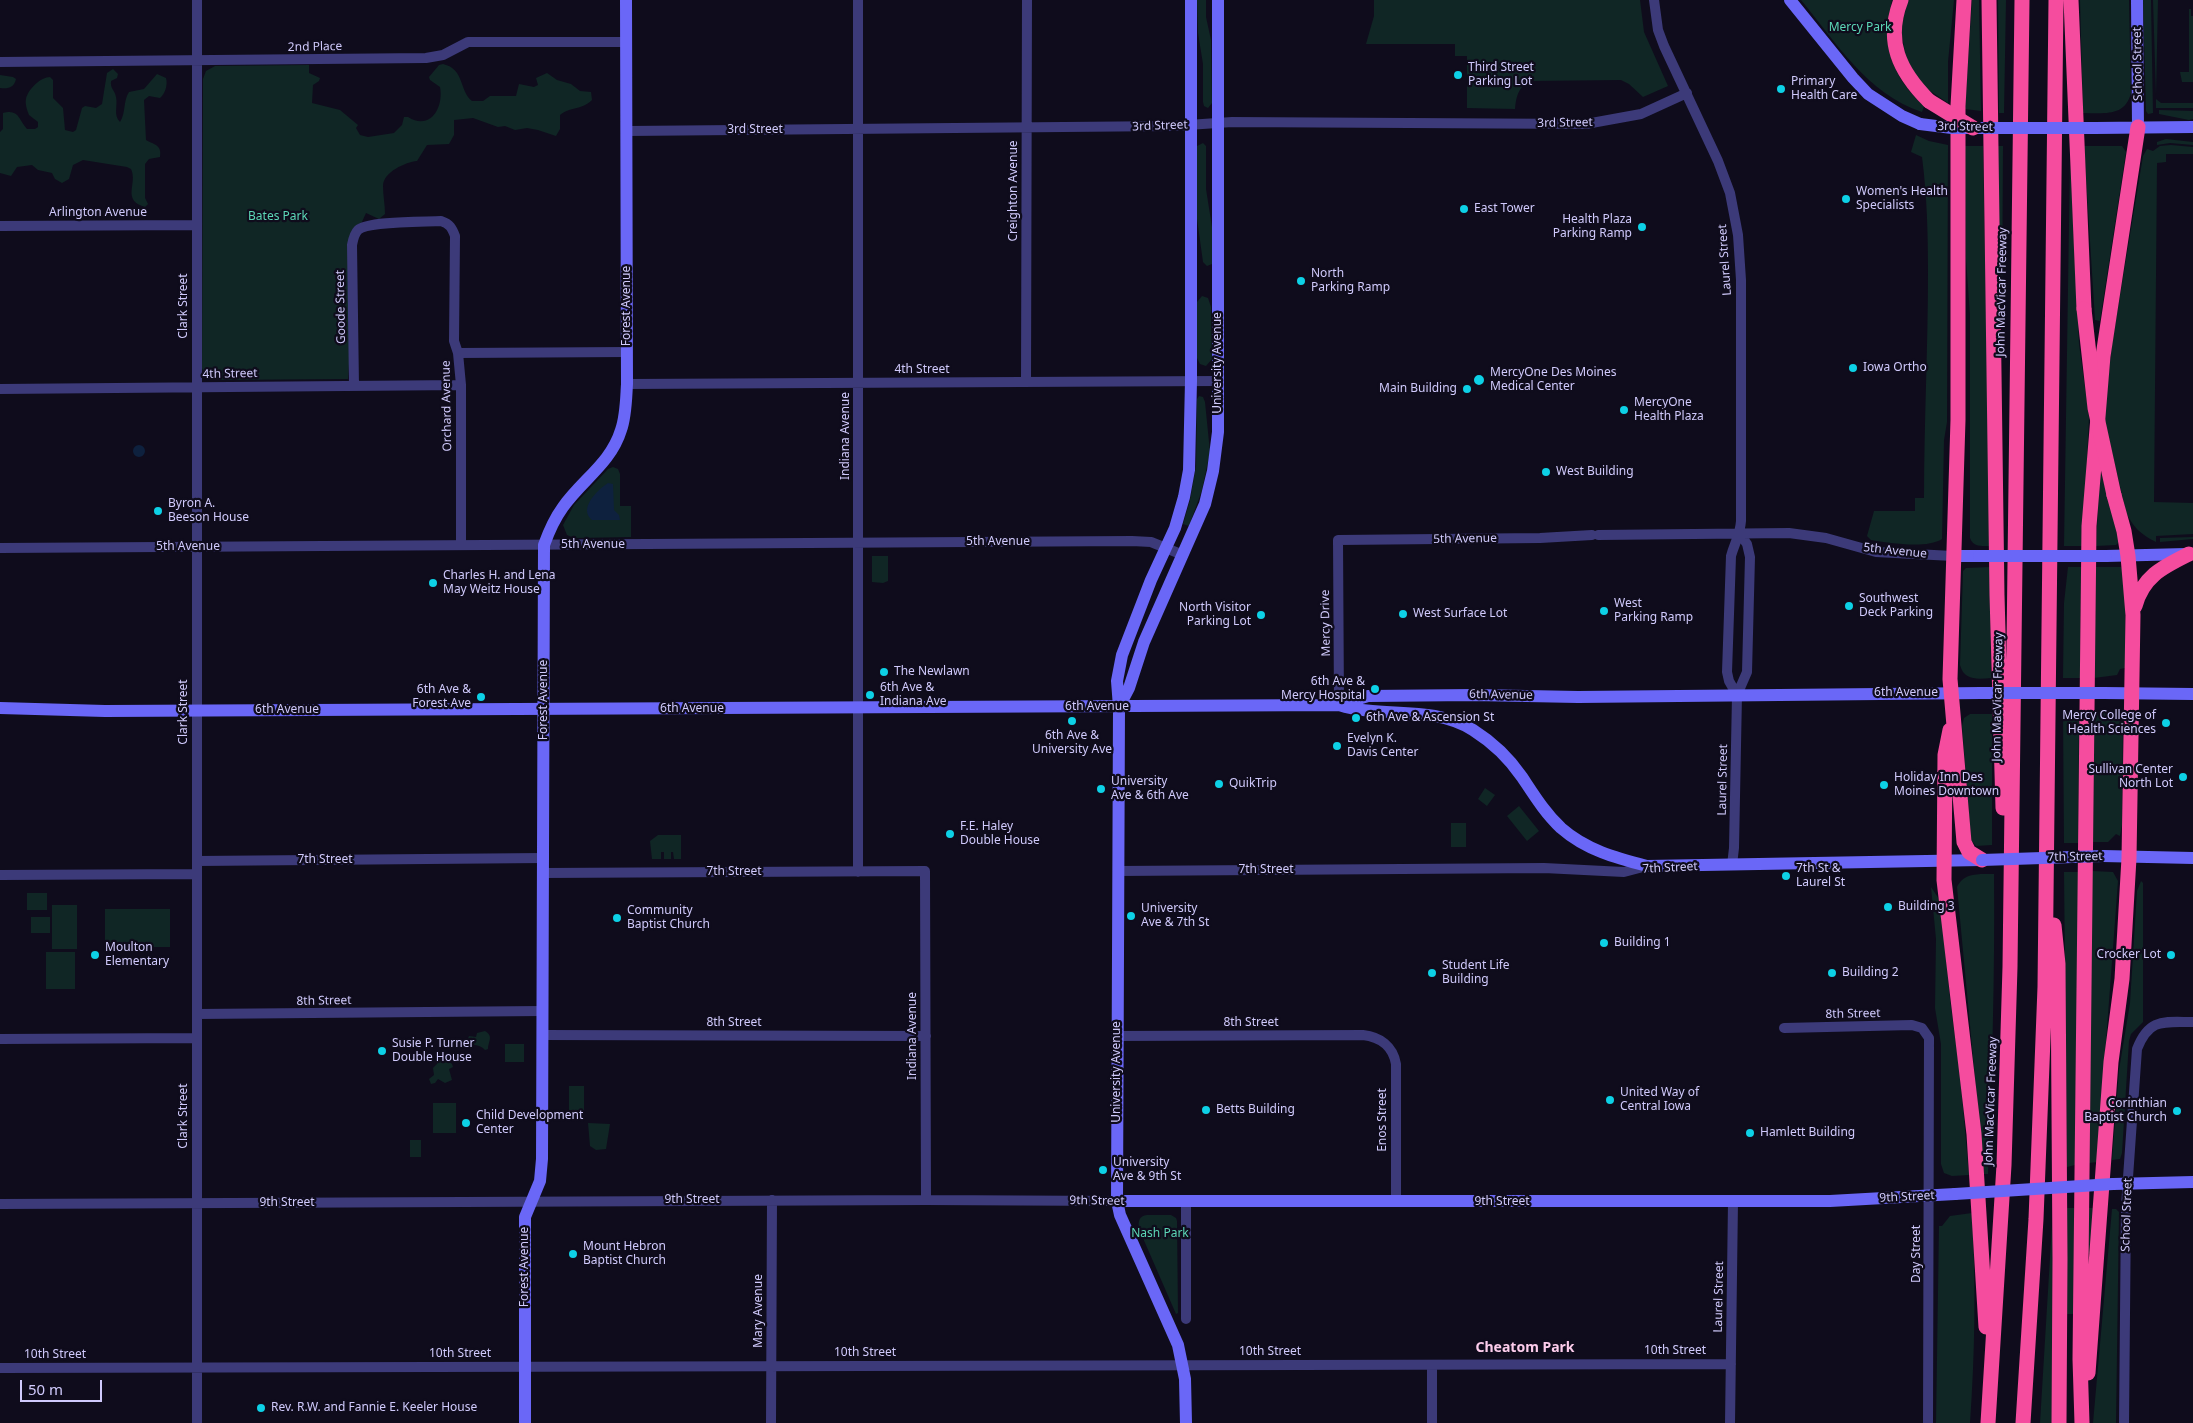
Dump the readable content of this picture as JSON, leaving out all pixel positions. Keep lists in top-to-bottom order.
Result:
{
  "streets": {
    "highway": ["John MacVicar Freeway"],
    "main road": [
      "School Street",
      "3rd Street",
      "Forest Avenue",
      "University Avenue",
      "5th Avenue",
      "6th Avenue",
      "7th Street",
      "9th Street"
    ],
    "street": [
      "2nd Place",
      "Creighton Avenue",
      "Arlington Avenue",
      "Laurel Street",
      "Clark Street",
      "Goode Street",
      "4th Street",
      "Orchard Avenue",
      "Indiana Avenue",
      "Mercy Drive",
      "8th Street",
      "Enos Street",
      "Day Street",
      "Mary Avenue",
      "10th Street"
    ]
  },
  "crossings": [
    ["2nd Place", "Clark Street"],
    ["2nd Place", "Forest Avenue"],
    ["School Street", "3rd Street"],
    ["School Street", "9th Street"],
    ["3rd Street", "Creighton Avenue"],
    ["3rd Street", "Laurel Street"],
    ["3rd Street", "Forest Avenue"],
    ["3rd Street", "University Avenue"],
    ["3rd Street", "Indiana Avenue"],
    ["Creighton Avenue", "4th Street"],
    ["Arlington Avenue", "Clark Street"],
    ["Laurel Street", "5th Avenue"],
    ["Laurel Street", "6th Avenue"],
    ["Laurel Street", "7th Street"],
    ["Laurel Street", "9th Street"],
    ["Laurel Street", "10th Street"],
    ["Clark Street", "4th Street"],
    ["Clark Street", "5th Avenue"],
    ["Clark Street", "6th Avenue"],
    ["Clark Street", "7th Street"],
    ["Clark Street", "8th Street"],
    ["Clark Street", "9th Street"],
    ["Clark Street", "10th Street"],
    ["Forest Avenue", "4th Street"],
    ["Forest Avenue", "5th Avenue"],
    ["Forest Avenue", "6th Avenue"],
    ["Forest Avenue", "7th Street"],
    ["Forest Avenue", "8th Street"],
    ["Forest Avenue", "9th Street"],
    ["Forest Avenue", "10th Street"],
    ["Goode Street", "4th Street"],
    ["Goode Street", "Orchard Avenue"],
    ["University Avenue", "4th Street"],
    ["University Avenue", "5th Avenue"],
    ["University Avenue", "6th Avenue"],
    ["University Avenue", "7th Street"],
    ["University Avenue", "8th Street"],
    ["University Avenue", "9th Street"],
    ["University Avenue", "10th Street"],
    ["4th Street", "Orchard Avenue"],
    ["4th Street", "Indiana Avenue"],
    ["Orchard Avenue", "5th Avenue"],
    ["Indiana Avenue", "5th Avenue"],
    ["Indiana Avenue", "6th Avenue"],
    ["Indiana Avenue", "7th Street"],
    ["Indiana Avenue", "8th Street"],
    ["Indiana Avenue", "9th Street"],
    ["5th Avenue", "Mercy Drive"],
    ["Mercy Drive", "6th Avenue"],
    ["8th Street", "Enos Street"],
    ["8th Street", "Day Street"],
    ["Enos Street", "9th Street"],
    ["9th Street", "Day Street"],
    ["9th Street", "Mary Avenue"],
    ["Mary Avenue", "10th Street"]
  ],
  "districts": ["Cheatom Park"],
  "parks": ["Mercy Park", "Bates Park", "Nash Park"],
  "places": [
    "Third Street Parking Lot",
    "Primary Health Care",
    "Women's Health Specialists",
    "East Tower",
    "Health Plaza Parking Ramp",
    "North Parking Ramp",
    "Iowa Ortho",
    "MercyOne Des Moines Medical Center",
    "Main Building",
    "MercyOne Health Plaza",
    "West Building",
    "Byron A. Beeson House",
    "Charles H. and Lena May Weitz House",
    "Southwest Deck Parking",
    "West Parking Ramp",
    "West Surface Lot",
    "North Visitor Parking Lot",
    "The Newlawn",
    "6th Ave & Mercy Hospital",
    "6th Ave & Indiana Ave",
    "6th Ave & Forest Ave",
    "6th Ave & Ascension St",
    "6th Ave & University Ave",
    "Mercy College of Health Sciences",
    "Evelyn K. Davis Center",
    "Sullivan Center North Lot",
    "QuikTrip",
    "Holiday Inn Des Moines Downtown",
    "University Ave & 6th Ave",
    "F.E. Haley Double House",
    "7th St & Laurel St",
    "Building 3",
    "University Ave & 7th St",
    "Community Baptist Church",
    "Building 1",
    "Moulton Elementary",
    "Crocker Lot",
    "Student Life Building",
    "Building 2",
    "Susie P. Turner Double House",
    "United Way of Central Iowa",
    "Betts Building",
    "Corinthian Baptist Church",
    "Child Development Center",
    "Hamlett Building",
    "University Ave & 9th St",
    "Mount Hebron Baptist Church",
    "Rev. R.W. and Fannie E. Keeler House"
  ],
  "scale_bar": "50 m"
}
